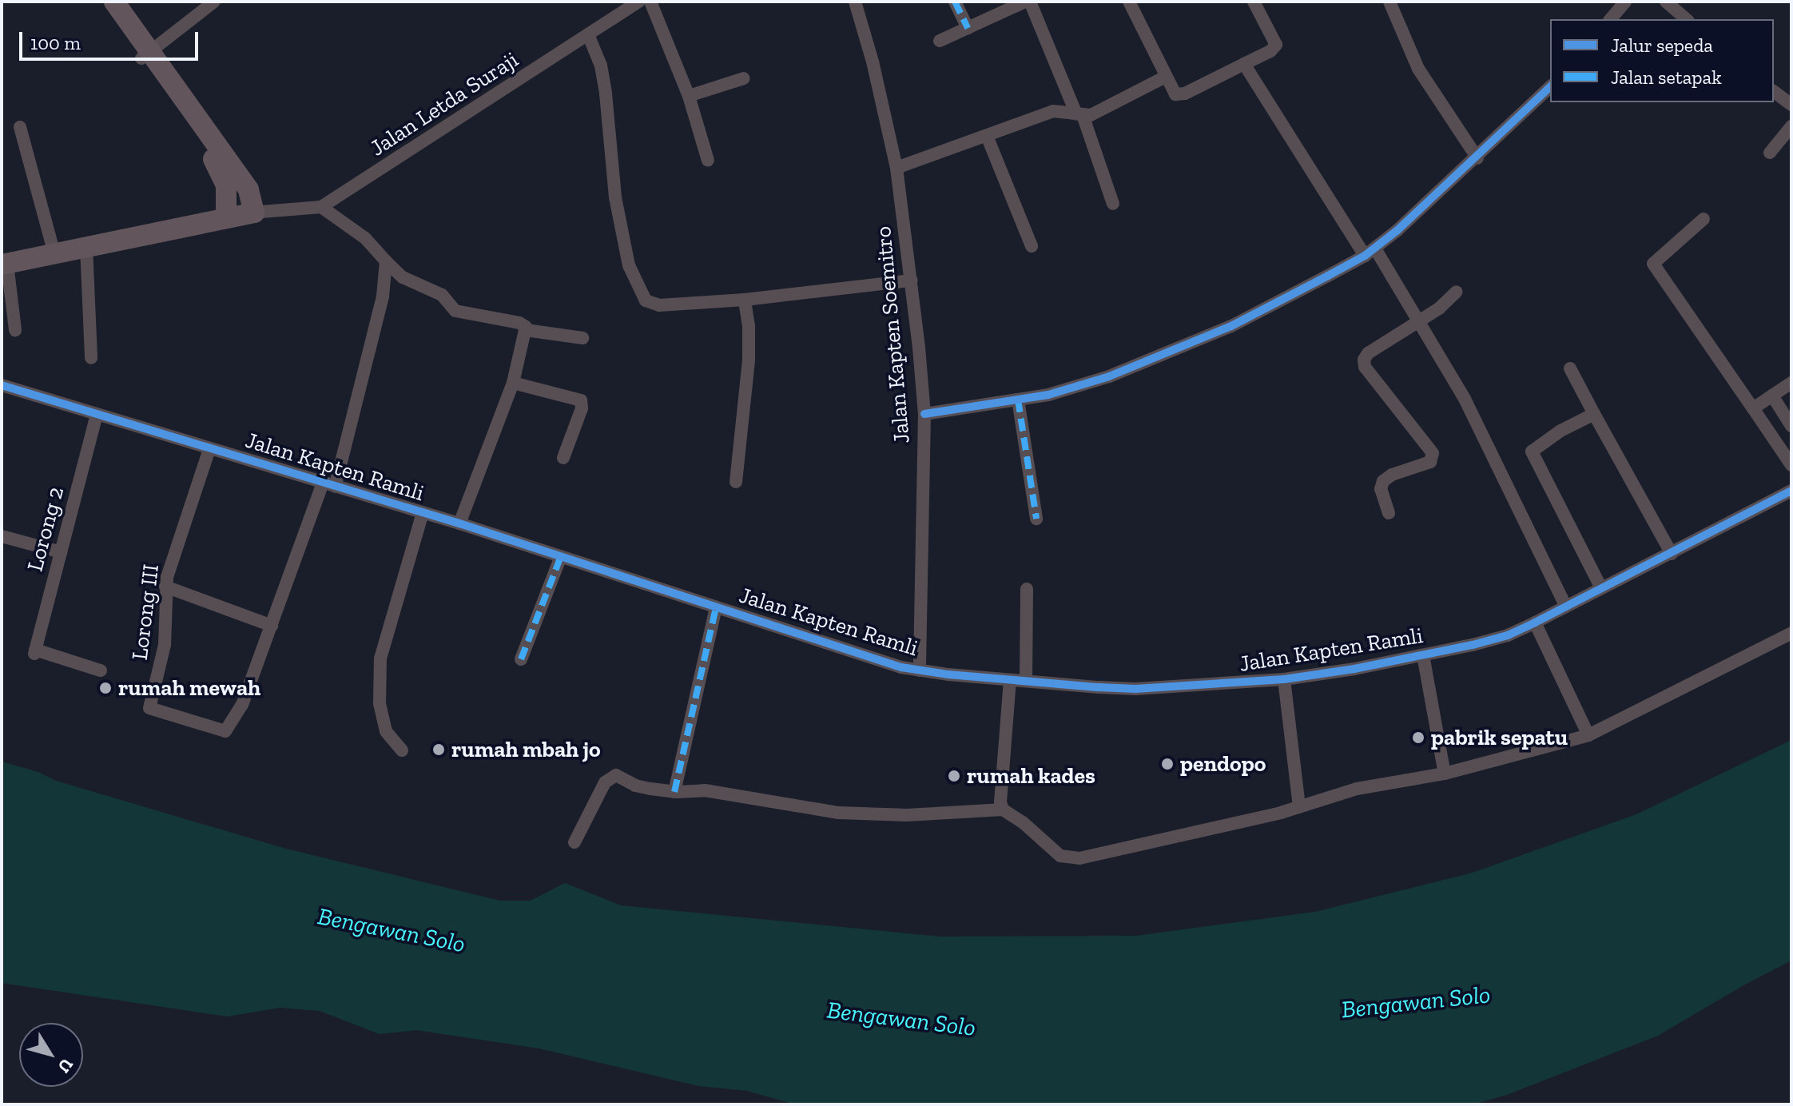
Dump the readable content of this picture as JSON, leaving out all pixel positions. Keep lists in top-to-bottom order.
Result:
{
  "streets": {
    "street": [
      "Jalan Letda Suraji",
      "Jalan Kapten Soemitro",
      "Jalan Kapten Ramli",
      "Lorong 2",
      "Lorong III"
    ]
  },
  "crossings": [
    ["Jalan Kapten Soemitro", "Jalan Kapten Ramli"],
    ["Jalan Kapten Ramli", "Lorong 2"],
    ["Jalan Kapten Ramli", "Lorong III"]
  ],
  "water": ["Bengawan Solo"],
  "places": [
    "rumah mewah",
    "pabrik sepatu",
    "rumah mbah jo",
    "pendopo",
    "rumah kades"
  ],
  "legend": ["Jalur sepeda", "Jalan setapak"],
  "scale_bar": "100 m",
  "north": "bottom right"
}
